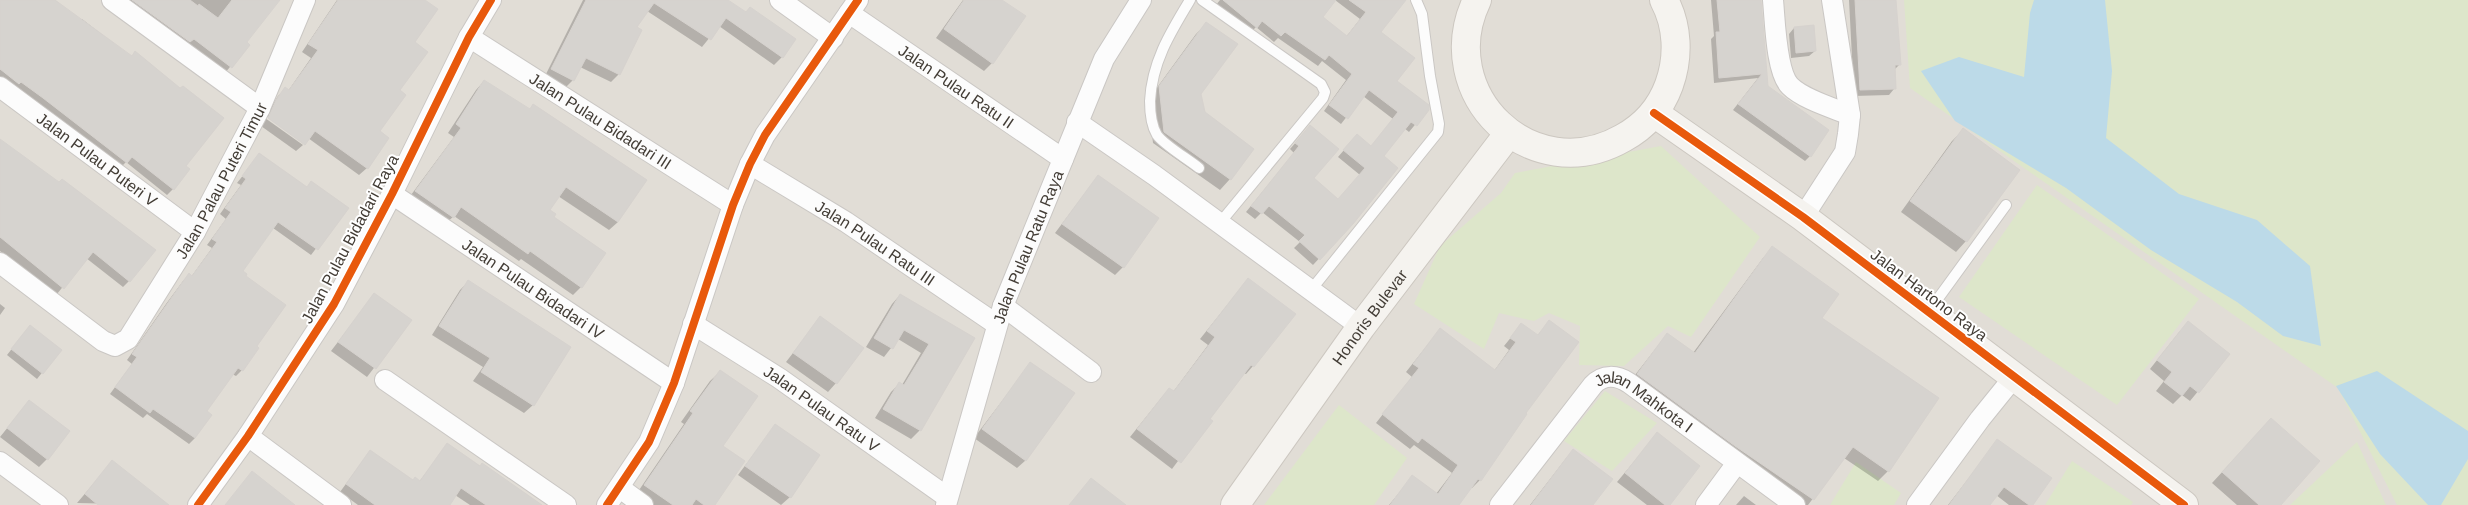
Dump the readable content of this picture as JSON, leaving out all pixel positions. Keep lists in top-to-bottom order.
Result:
{
  "streets": {
    "street": [
      "Jalan Pulau Ratu II",
      "Jalan Pulau Bidadari III",
      "Jalan Pulau Puteri V",
      "Jalan Palau Puteri Timur",
      "Jalan Pulau Bidadari Raya",
      "Jalan Pulau Ratu III",
      "Jalan Pulau Ratu Raya",
      "Jalan Pulau Bidadari IV",
      "Jalan Hartono Raya",
      "Honoris Bulevar",
      "Jalan Pulau Ratu V",
      "Jalan Mahkota I"
    ]
  },
  "crossings": [
    ["Jalan Pulau Ratu II", "Jalan Pulau Ratu Raya"],
    ["Jalan Pulau Bidadari III", "Jalan Pulau Bidadari Raya"],
    ["Jalan Pulau Puteri V", "Jalan Palau Puteri Timur"],
    ["Jalan Pulau Bidadari Raya", "Jalan Pulau Bidadari IV"],
    ["Jalan Pulau Ratu III", "Jalan Pulau Ratu Raya"],
    ["Jalan Pulau Ratu Raya", "Jalan Pulau Ratu V"]
  ]
}
